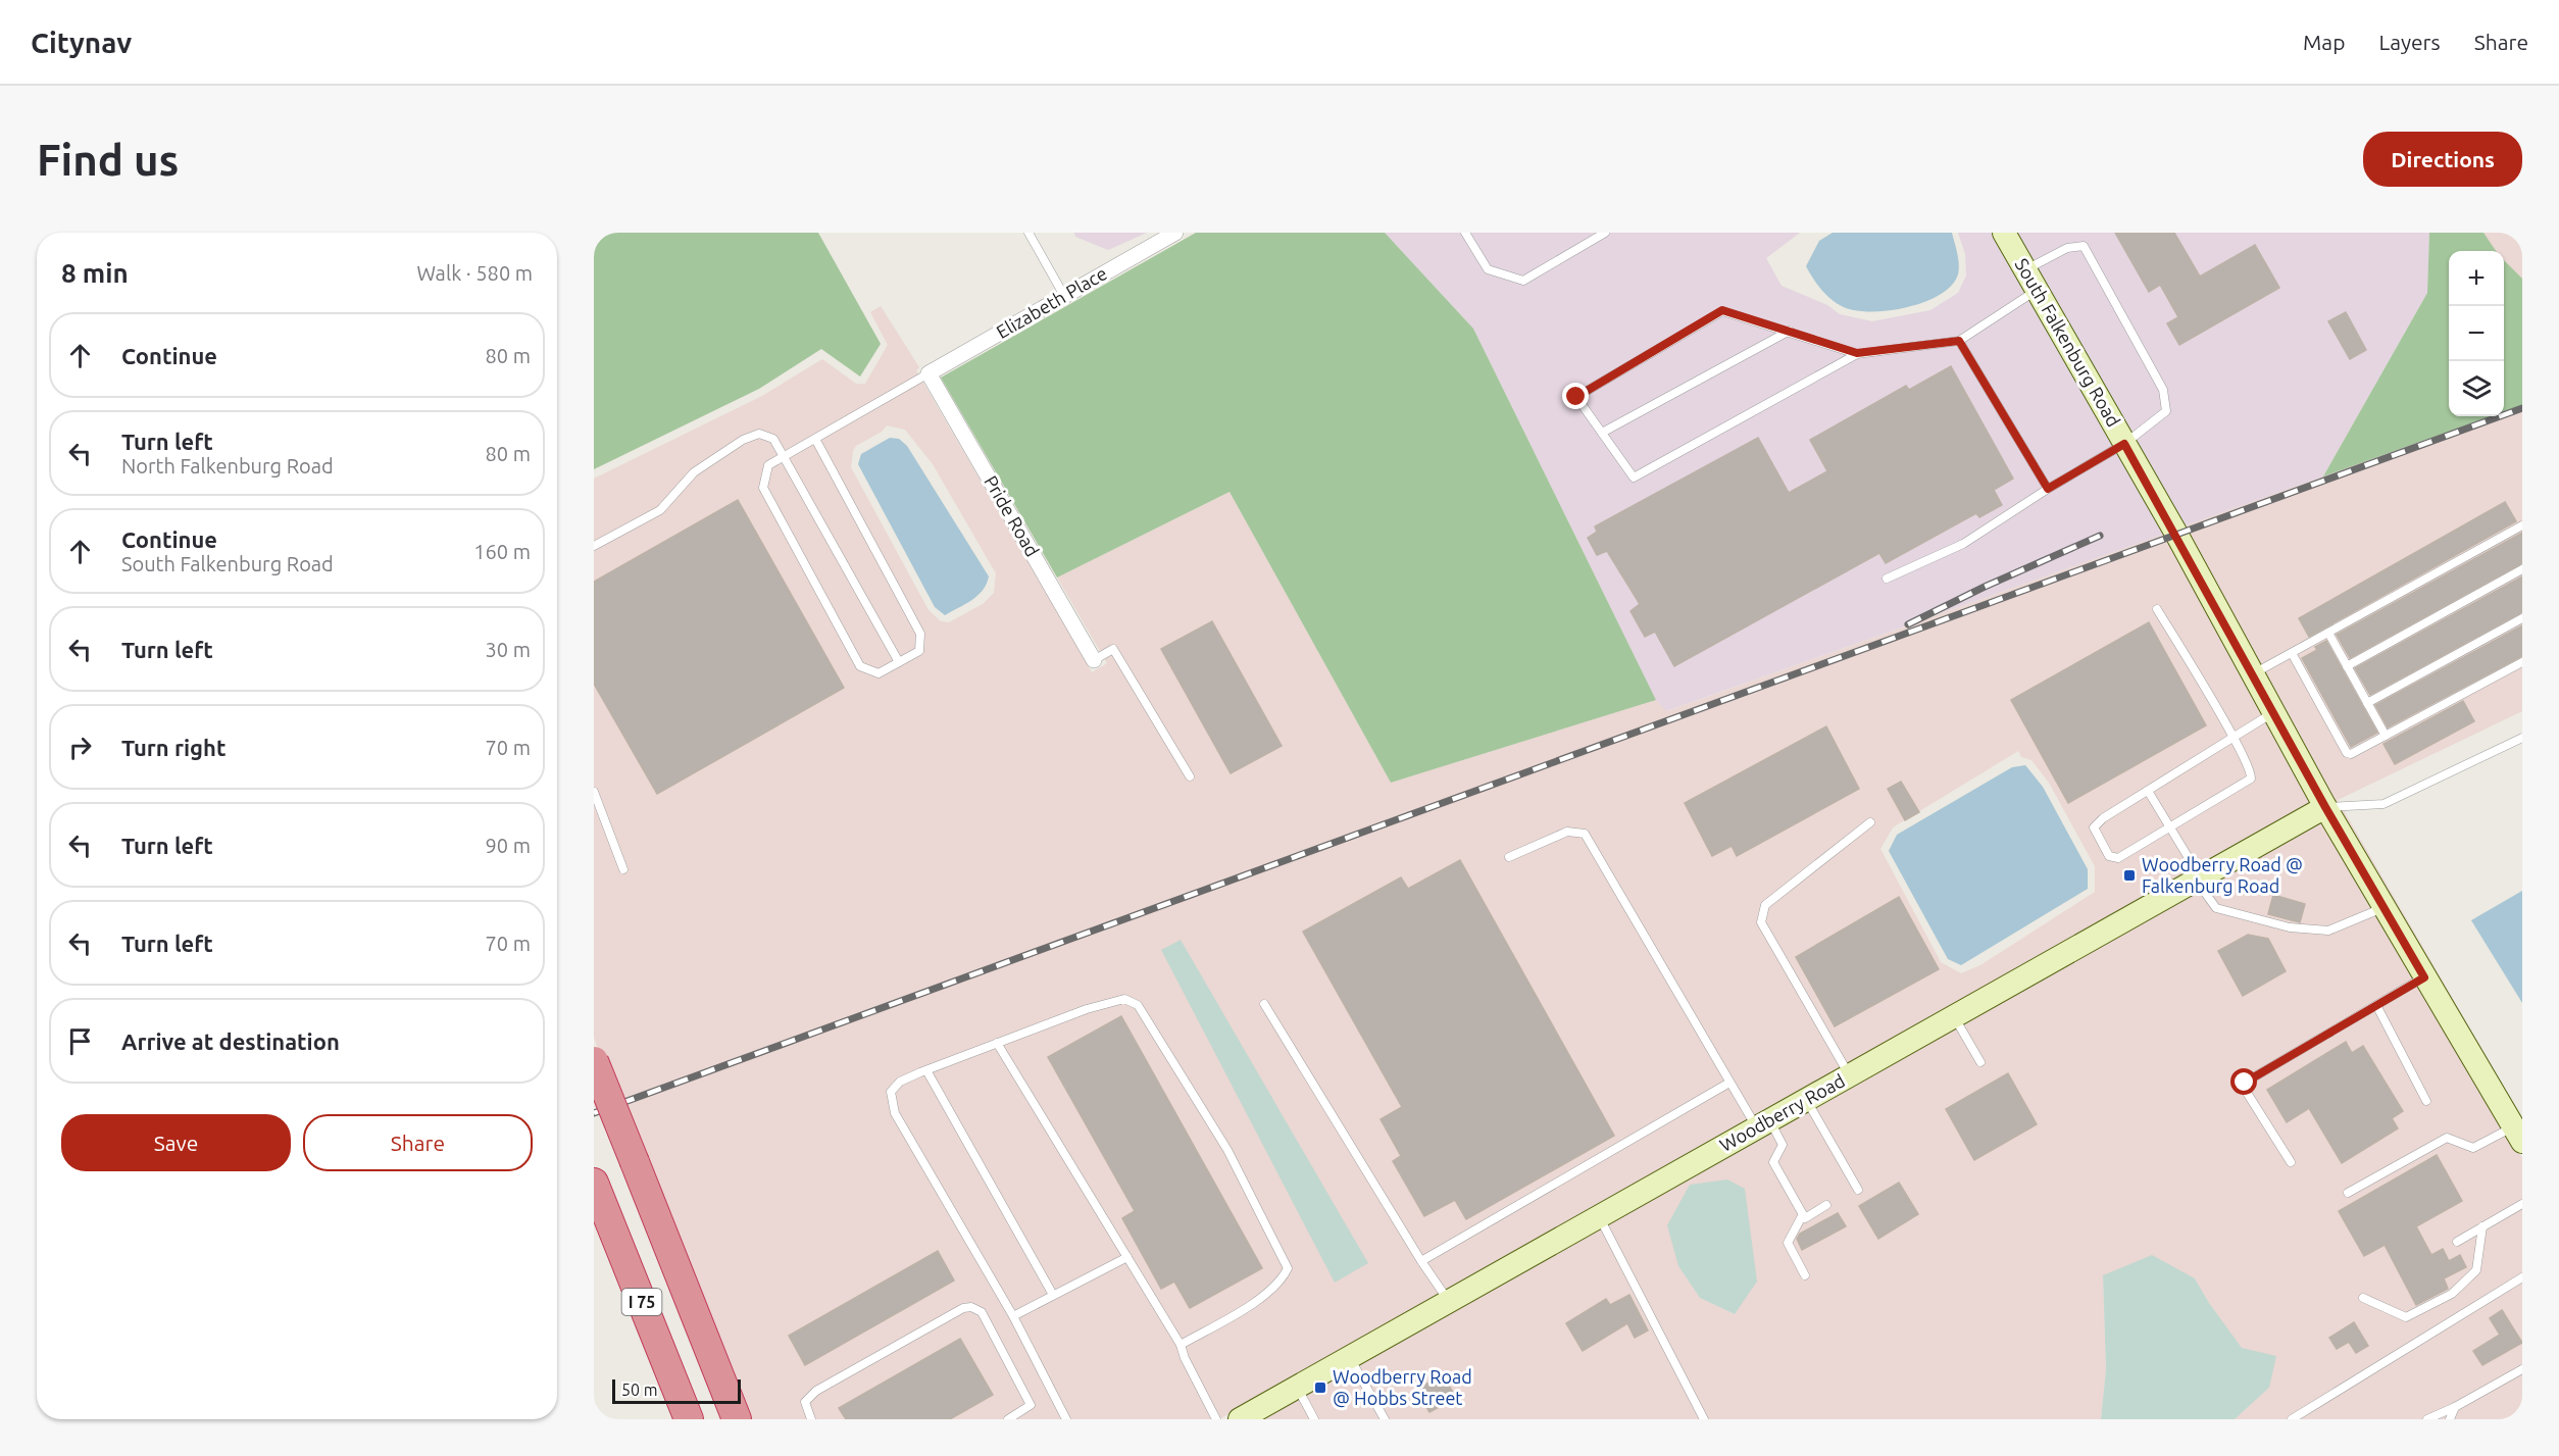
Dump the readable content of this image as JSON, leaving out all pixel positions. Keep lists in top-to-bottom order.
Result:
{
  "streets": {
    "highway": ["I 75"],
    "street": [
      "Elizabeth Place",
      "South Falkenburg Road",
      "Pride Road",
      "Woodberry Road"
    ]
  },
  "crossings": [
    ["Elizabeth Place", "Pride Road"],
    ["South Falkenburg Road", "Woodberry Road"]
  ],
  "places": {
    "transit": ["Woodberry Road @ Falkenburg Road", "Woodberry Road @ Hobbs Street"]
  },
  "scale_bar": "50 m",
  "page": {
    "header": "Citynav",
    "nav": ["Map", "Layers", "Share"],
    "buttons": [
      "Directions",
      ["Save", "Share"]
    ],
    "title": "Find us",
    "heading": ["8 min", "Walk · 580 m"],
    "map_buttons": ["+", "−"],
    "list": [
      ["Continue", "80 m"],
      ["Turn left", "North Falkenburg Road", "80 m"],
      ["Continue", "South Falkenburg Road", "160 m"],
      ["Turn left", "30 m"],
      ["Turn right", "70 m"],
      ["Turn left", "90 m"],
      ["Turn left", "70 m"],
      "Arrive at destination"
    ],
    "scale": "50 m"
  }
}
